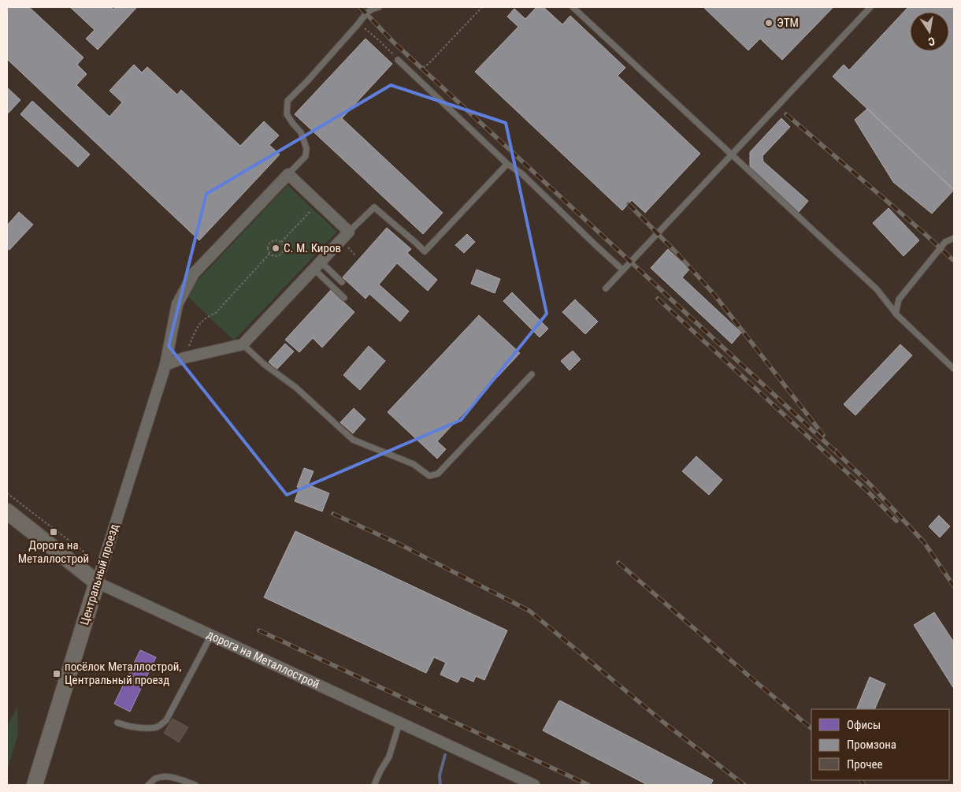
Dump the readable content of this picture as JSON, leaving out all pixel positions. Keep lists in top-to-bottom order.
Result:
{
  "streets": {
    "street": ["Центральный проезд", "дорога на Металлострой"]
  },
  "crossings": [
    ["Центральный проезд", "дорога на Металлострой"]
  ],
  "places": {
    "other": ["ЭТМ", "С. М. Киров"],
    "transit": ["Дорога на Металлострой", "посёлок Металлострой, Центральный проезд"]
  },
  "legend": ["Офисы", "Промзона", "Прочее"],
  "north": "bottom"
}
